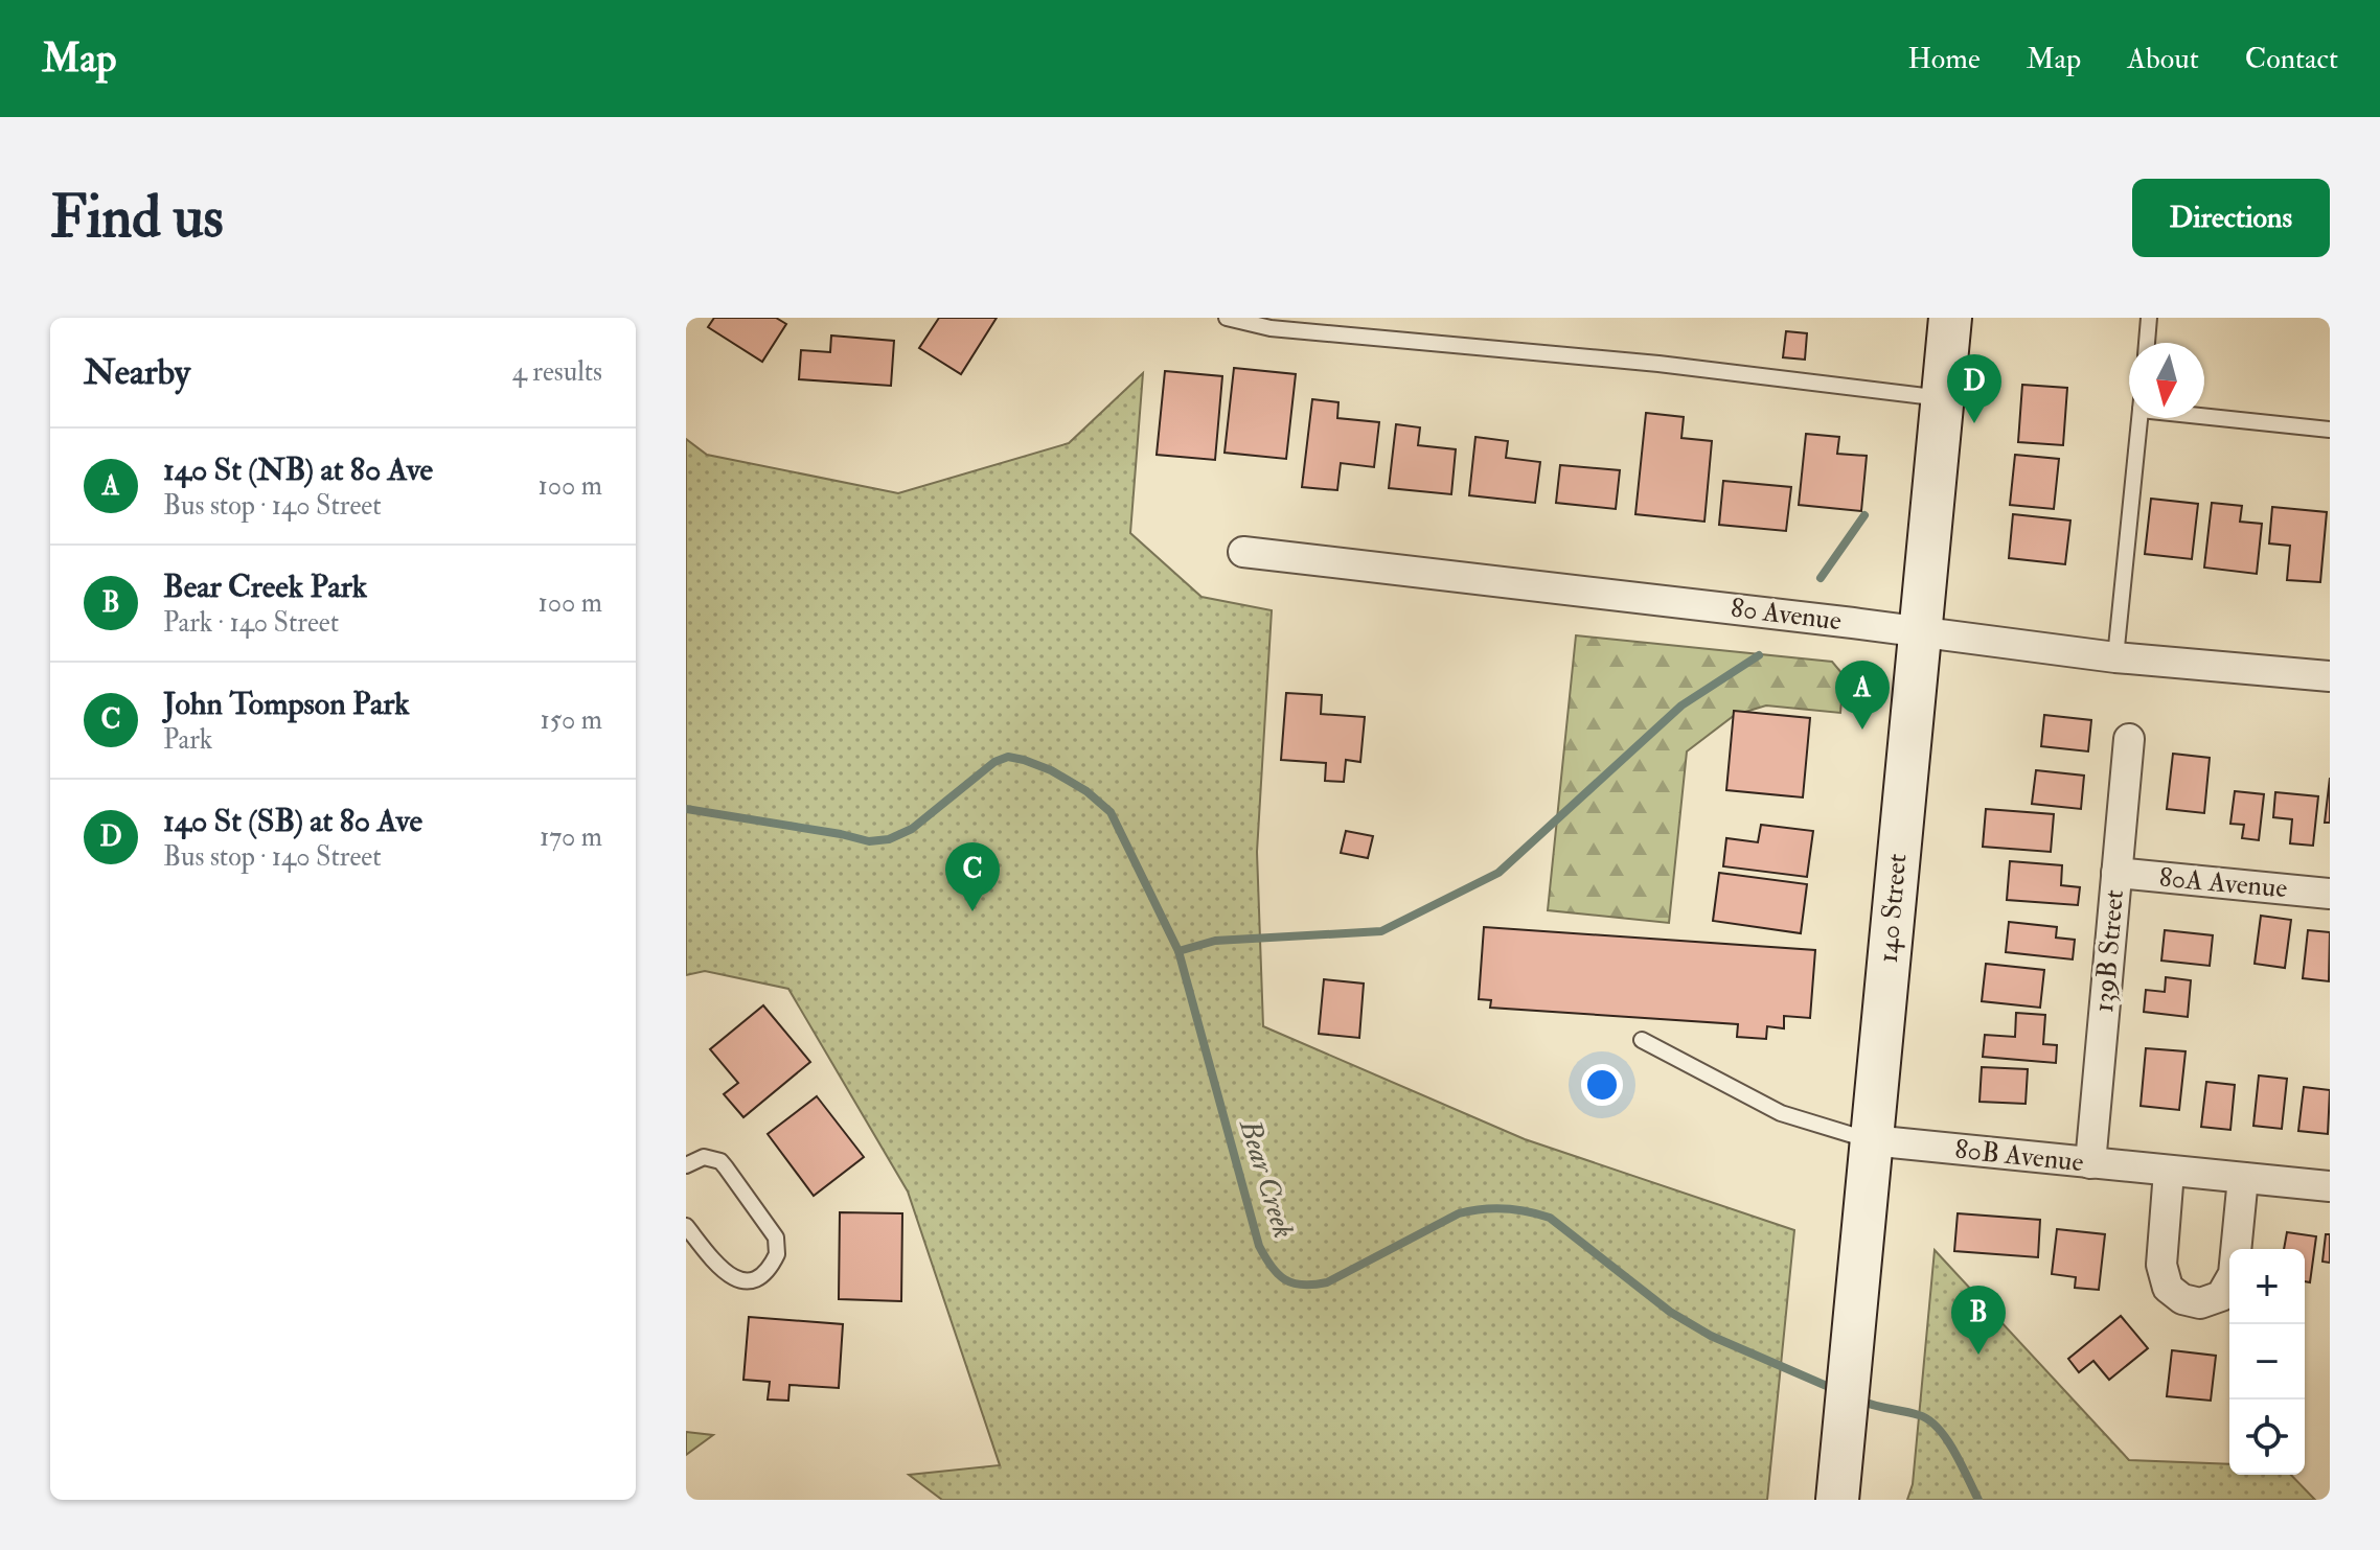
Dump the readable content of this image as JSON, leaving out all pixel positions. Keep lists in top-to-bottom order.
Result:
{
  "streets": {
    "main road": ["140 Street"],
    "street": [
      "80 Avenue",
      "80A Avenue",
      "139B Street",
      "80B Avenue"
    ]
  },
  "crossings": [
    ["80 Avenue", "140 Street"],
    ["80A Avenue", "139B Street"],
    ["140 Street", "80B Avenue"],
    ["139B Street", "80B Avenue"]
  ],
  "water": ["Bear Creek"],
  "north": "bottom",
  "page": {
    "header": "Map",
    "nav": [
      "Home",
      "Map",
      "About",
      "Contact"
    ],
    "buttons": "Directions",
    "title": "Find us",
    "heading": ["Nearby", "4 results"],
    "pins": [
      "D",
      "A",
      "C",
      "B"
    ],
    "list": [
      {
        "mark": "A",
        "name": "140 St (NB) at 80 Ave",
        "note": "Bus stop · 140 Street",
        "value": "100 m"
      },
      {
        "mark": "B",
        "name": "Bear Creek Park",
        "note": "Park · 140 Street",
        "value": "100 m"
      },
      {
        "mark": "C",
        "name": "John Tompson Park",
        "note": "Park",
        "value": "150 m"
      },
      {
        "mark": "D",
        "name": "140 St (SB) at 80 Ave",
        "note": "Bus stop · 140 Street",
        "value": "170 m"
      }
    ],
    "map_buttons": ["+", "−"]
  }
}
